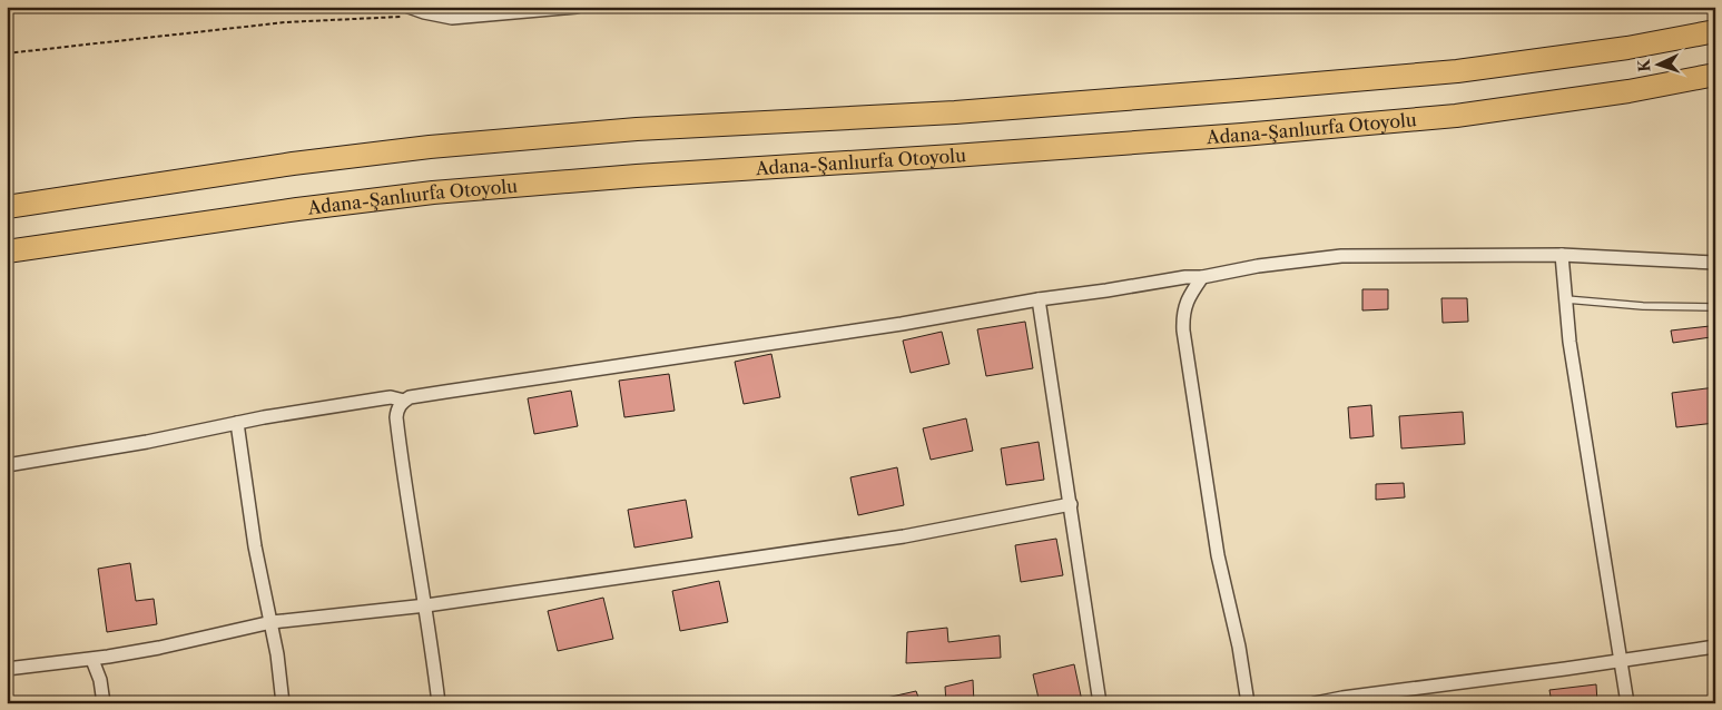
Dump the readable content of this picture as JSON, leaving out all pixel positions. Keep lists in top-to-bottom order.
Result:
{
  "streets": {
    "highway": ["Adana-Şanlıurfa Otoyolu"]
  },
  "north": "left"
}
